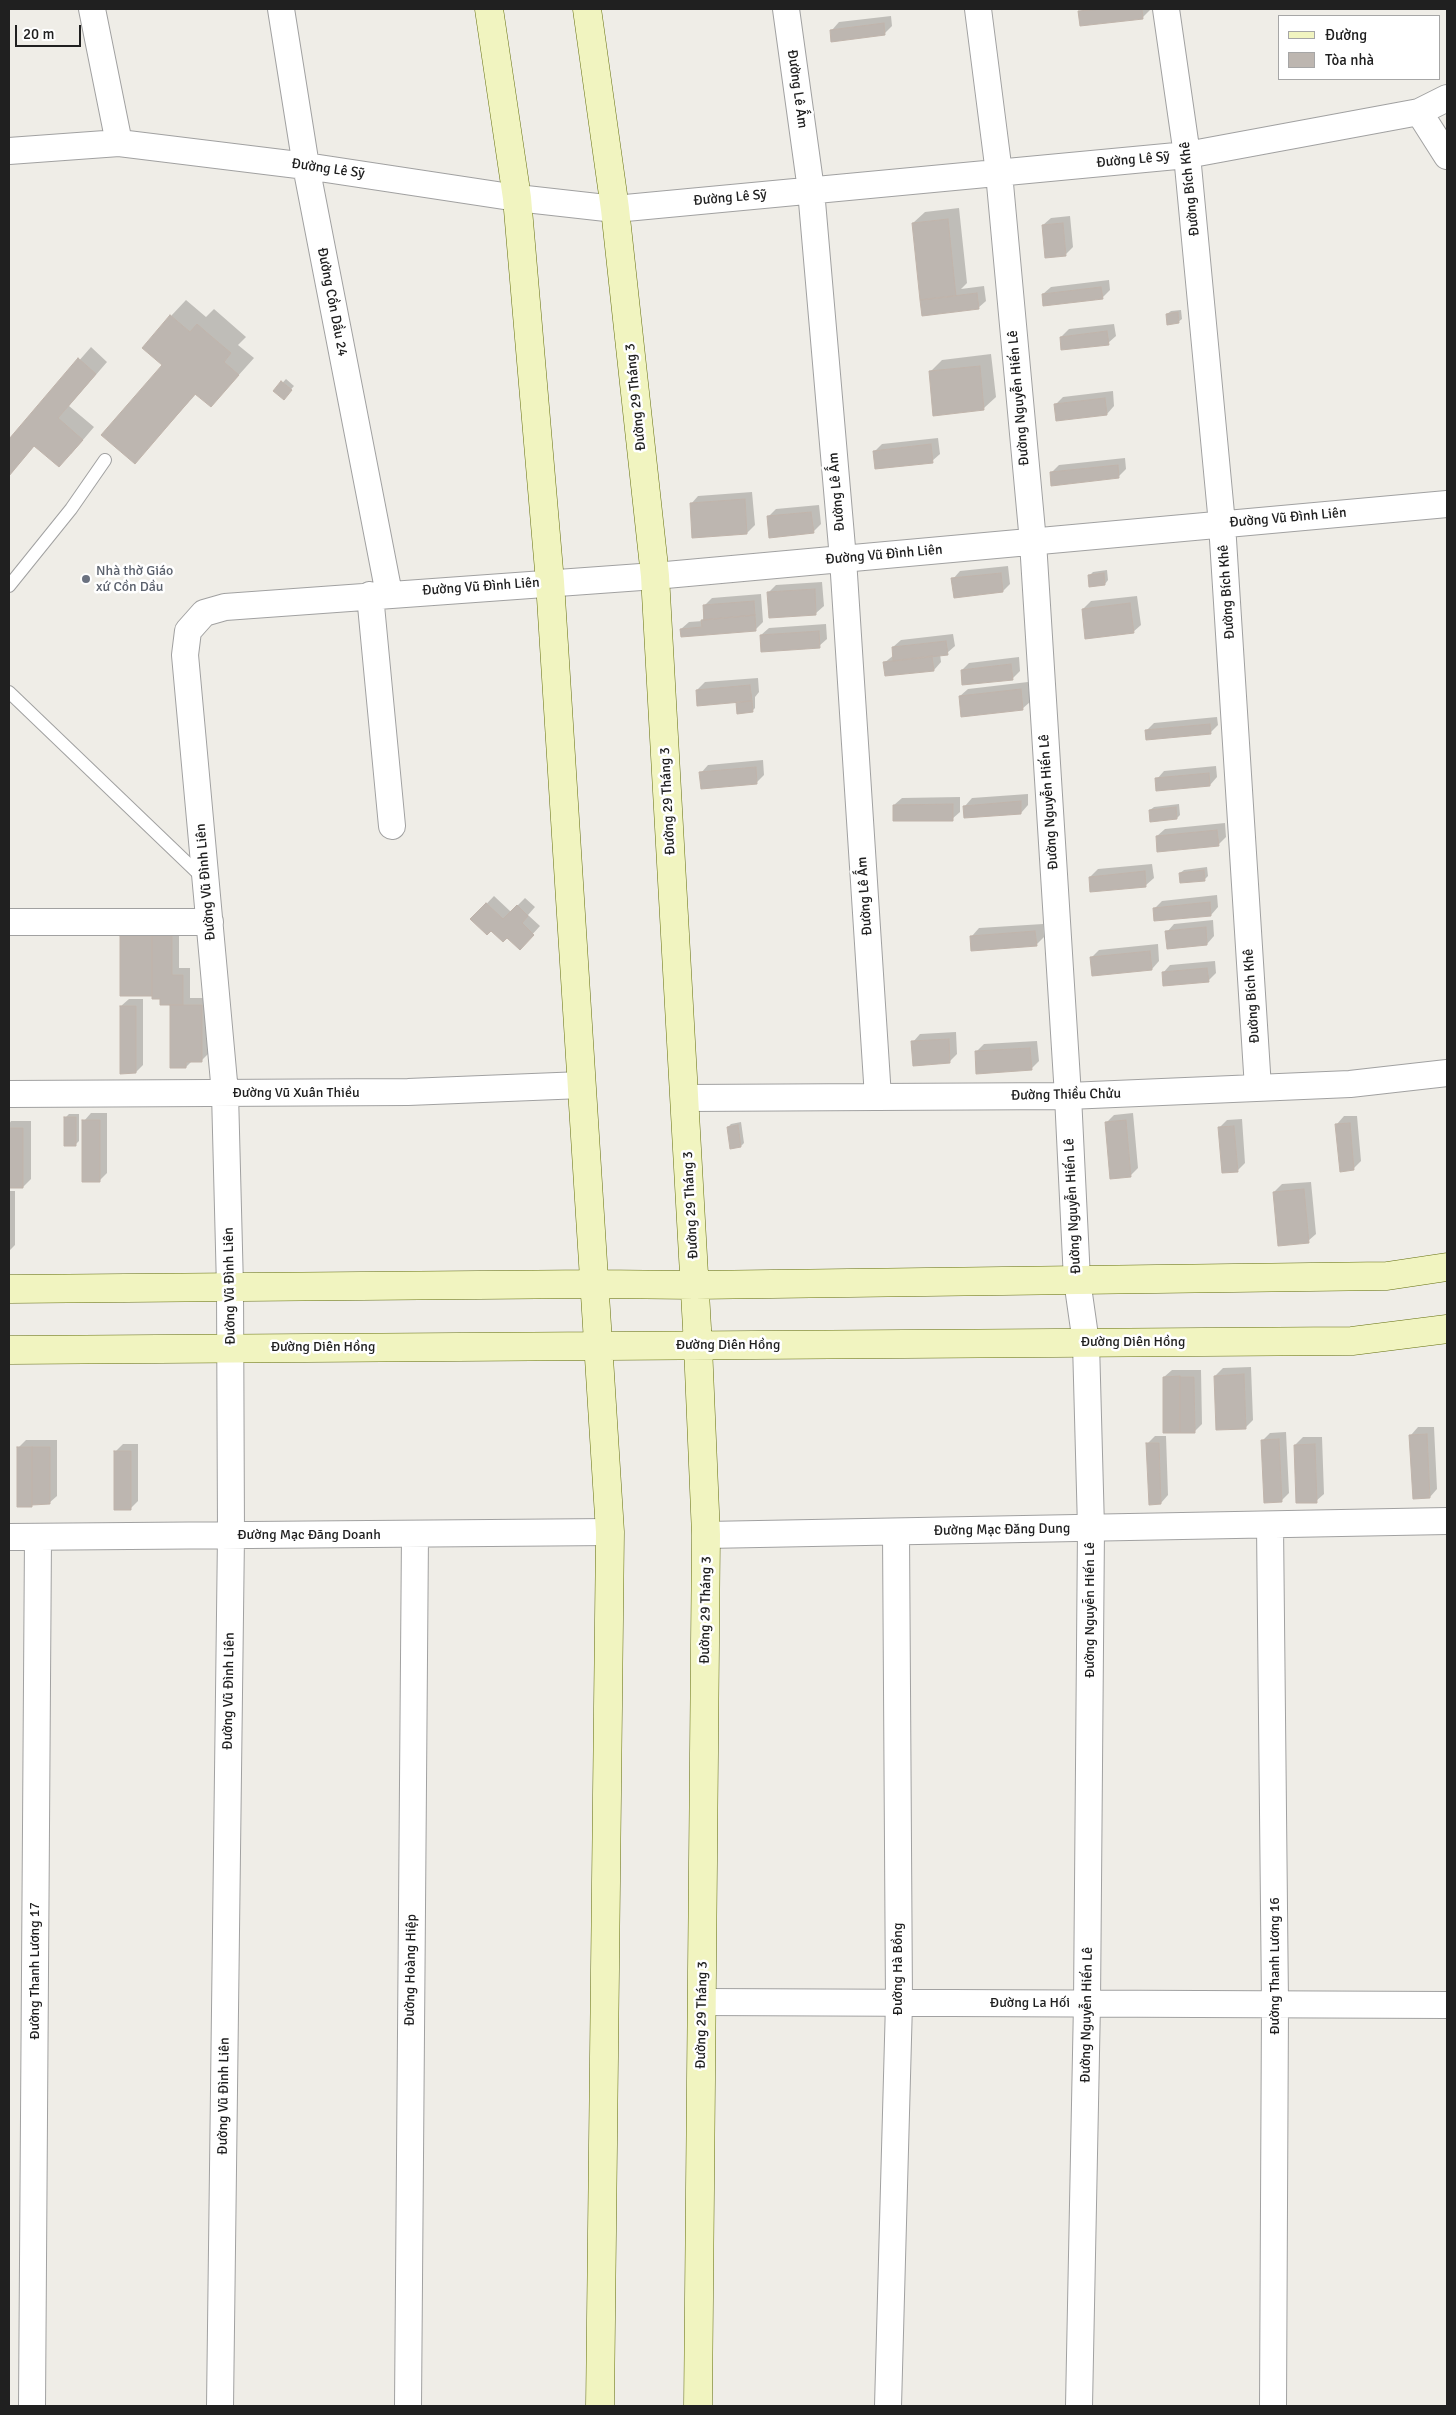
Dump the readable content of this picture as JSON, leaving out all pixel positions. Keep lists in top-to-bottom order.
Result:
{
  "streets": {
    "street": [
      "Đường Lê Ấm",
      "Đường Lê Sỹ",
      "Đường Bích Khê",
      "Đường Cồn Dầu 24",
      "Đường 29 Tháng 3",
      "Đường Nguyễn Hiến Lê",
      "Đường Vũ Đình Liên",
      "Đường Vũ Xuân Thiều",
      "Đường Thiều Chửu",
      "Đường Diên Hồng",
      "Đường Mạc Đăng Dung",
      "Đường Mạc Đăng Doanh",
      "Đường Thanh Lương 16",
      "Đường Hà Bồng",
      "Đường Hoàng Hiệp",
      "Đường Thanh Lương 17",
      "Đường La Hối"
    ]
  },
  "crossings": [
    ["Đường Lê Ấm", "Đường Lê Sỹ"],
    ["Đường Lê Ấm", "Đường Vũ Đình Liên"],
    ["Đường Lê Ấm", "Đường Thiều Chửu"],
    ["Đường Lê Sỹ", "Đường Bích Khê"],
    ["Đường Lê Sỹ", "Đường Cồn Dầu 24"],
    ["Đường Lê Sỹ", "Đường 29 Tháng 3"],
    ["Đường Lê Sỹ", "Đường Nguyễn Hiến Lê"],
    ["Đường Bích Khê", "Đường Vũ Đình Liên"],
    ["Đường Bích Khê", "Đường Thiều Chửu"],
    ["Đường Cồn Dầu 24", "Đường Vũ Đình Liên"],
    ["Đường 29 Tháng 3", "Đường Vũ Đình Liên"],
    ["Đường 29 Tháng 3", "Đường Thiều Chửu"],
    ["Đường 29 Tháng 3", "Đường Diên Hồng"],
    ["Đường 29 Tháng 3", "Đường Mạc Đăng Dung"],
    ["Đường 29 Tháng 3", "Đường La Hối"],
    ["Đường Nguyễn Hiến Lê", "Đường Vũ Đình Liên"],
    ["Đường Nguyễn Hiến Lê", "Đường Thiều Chửu"],
    ["Đường Nguyễn Hiến Lê", "Đường Diên Hồng"],
    ["Đường Nguyễn Hiến Lê", "Đường Mạc Đăng Dung"],
    ["Đường Nguyễn Hiến Lê", "Đường La Hối"],
    ["Đường Vũ Đình Liên", "Đường Vũ Xuân Thiều"],
    ["Đường Vũ Đình Liên", "Đường Diên Hồng"],
    ["Đường Vũ Đình Liên", "Đường Mạc Đăng Doanh"],
    ["Đường Mạc Đăng Dung", "Đường Thanh Lương 16"],
    ["Đường Mạc Đăng Dung", "Đường Hà Bồng"],
    ["Đường Mạc Đăng Doanh", "Đường Hoàng Hiệp"],
    ["Đường Mạc Đăng Doanh", "Đường Thanh Lương 17"],
    ["Đường Thanh Lương 16", "Đường La Hối"],
    ["Đường Hà Bồng", "Đường La Hối"]
  ],
  "places": ["Nhà thờ Giáo xứ Cồn Dầu"],
  "legend": ["Đường", "Tòa nhà"],
  "scale_bar": "20 m"
}
